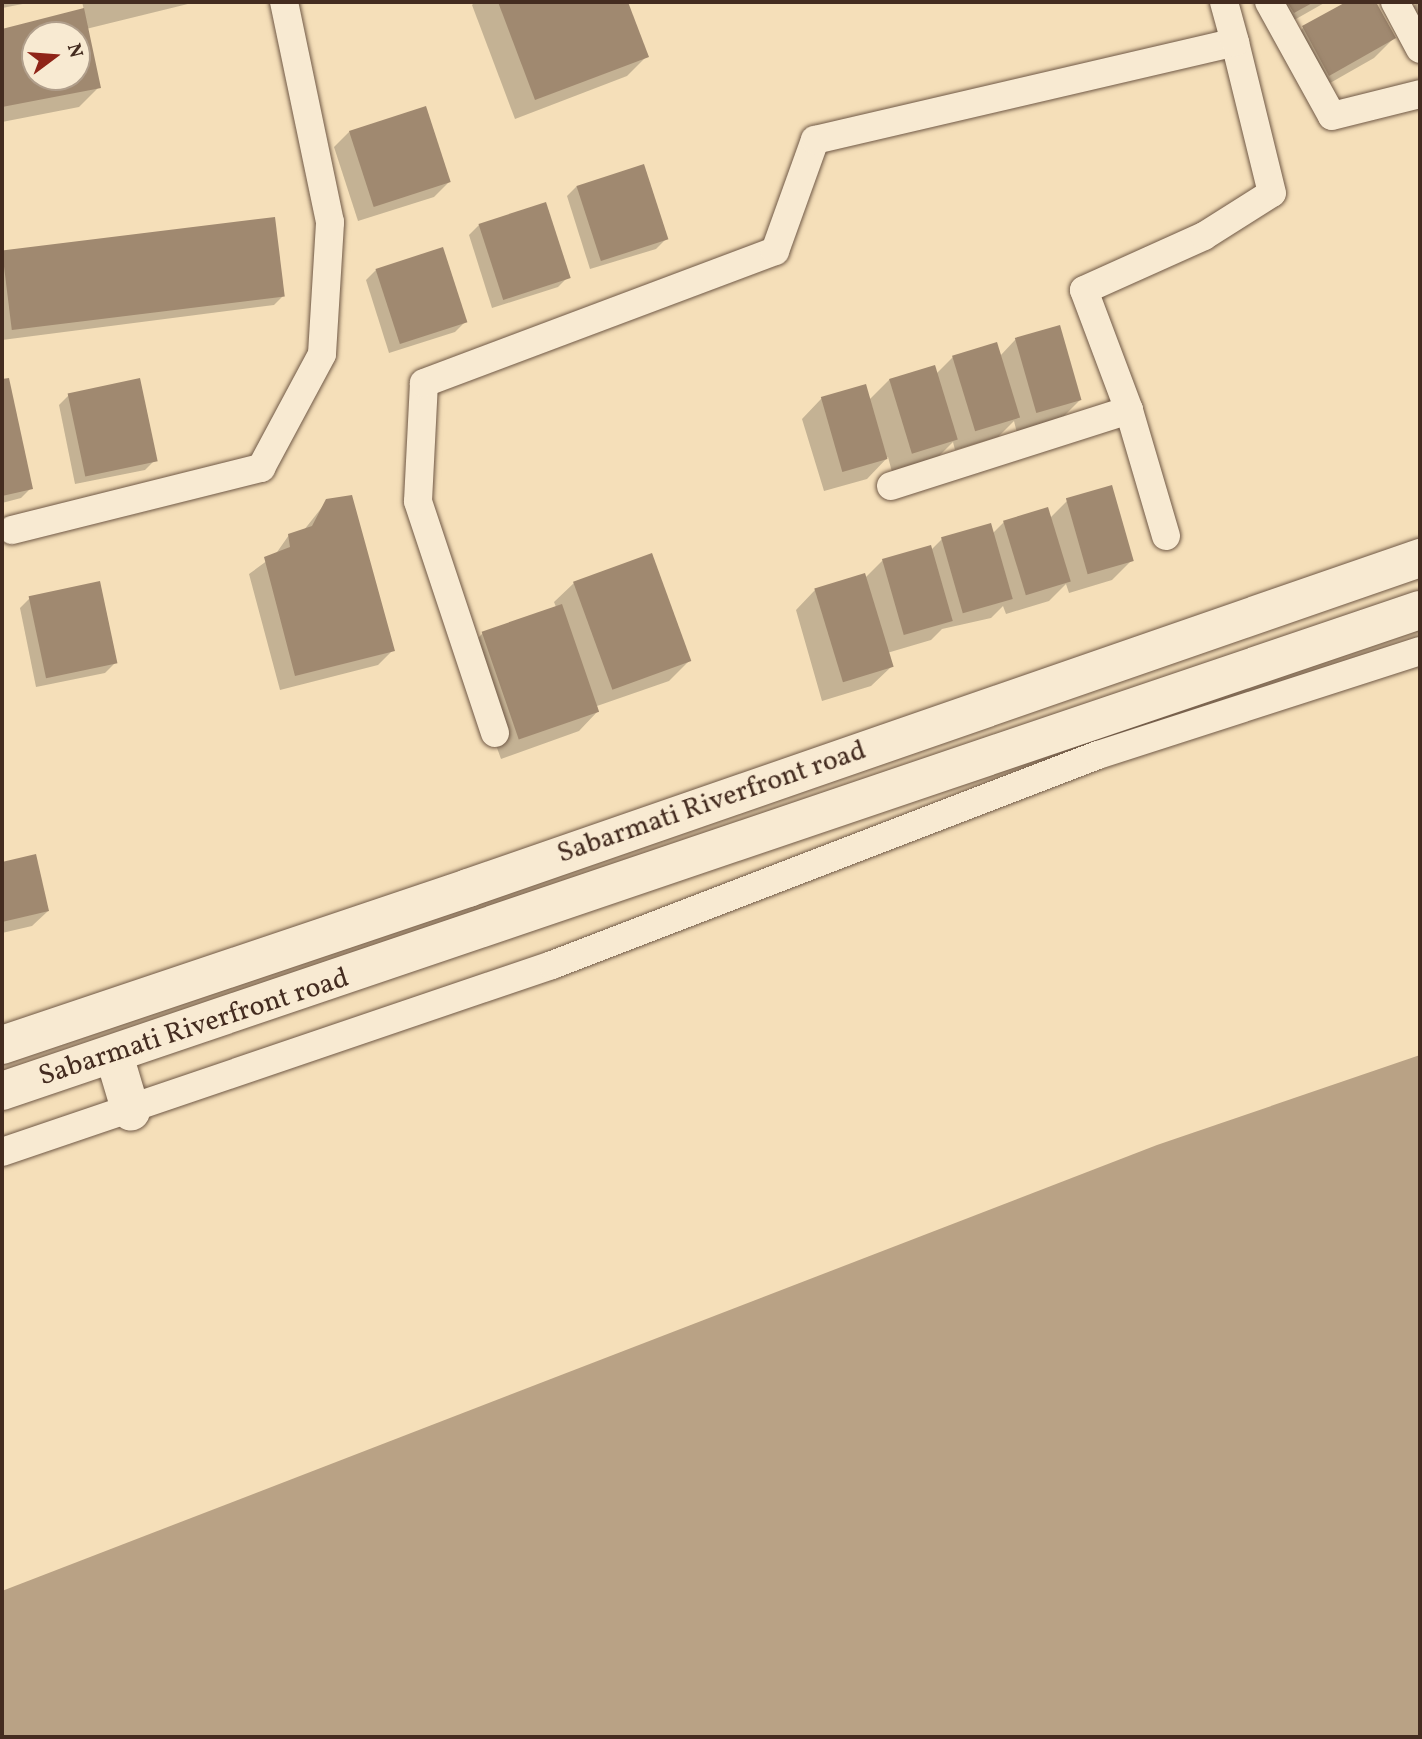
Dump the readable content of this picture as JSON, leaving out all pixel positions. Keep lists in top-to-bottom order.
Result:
{
  "streets": {
    "street": ["Sabarmati Riverfront road"]
  },
  "north": "right"
}
